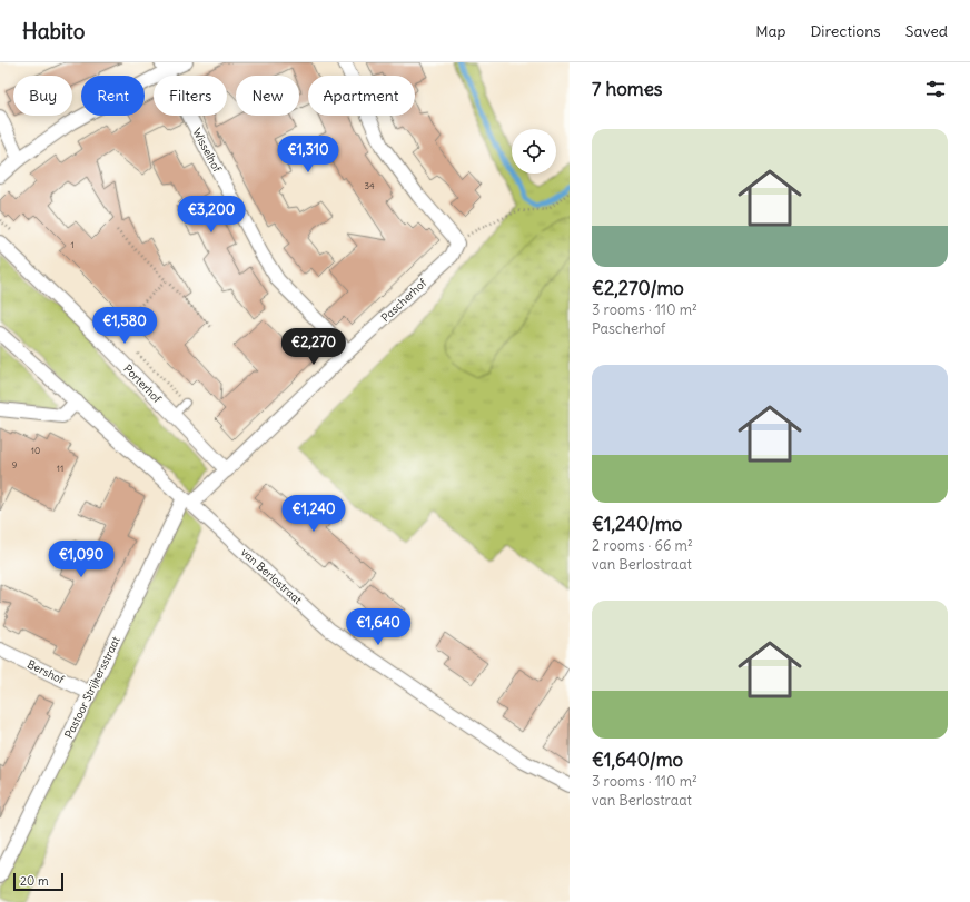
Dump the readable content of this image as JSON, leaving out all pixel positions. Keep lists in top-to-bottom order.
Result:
{
  "streets": {
    "street": [
      "Wisselhof",
      "Pascherhof",
      "Porterhof",
      "van Berlostraat",
      "Bershof",
      "Pastoor Strijkersstraat"
    ]
  },
  "crossings": [
    ["Wisselhof", "Pascherhof"],
    ["Pascherhof", "Porterhof"],
    ["Pascherhof", "van Berlostraat"],
    ["Pascherhof", "Pastoor Strijkersstraat"],
    ["van Berlostraat", "Pastoor Strijkersstraat"],
    ["Bershof", "Pastoor Strijkersstraat"]
  ],
  "house_numbers": [
    "34",
    "1",
    "10",
    "9",
    "11"
  ],
  "scale_bar": "20 m",
  "page": {
    "header": "Habito",
    "nav": ["Map", "Directions", "Saved"],
    "heading": "7 homes",
    "chip": [
      "Buy",
      "Rent",
      "Filters",
      "New",
      "Apartment"
    ],
    "list": [
      {
        "name": "€2,270/mo",
        "note": "3 rooms · 110 m² · Pascherhof"
      },
      {
        "name": "€1,240/mo",
        "note": "2 rooms · 66 m² · van Berlostraat"
      },
      {
        "name": "€1,640/mo",
        "note": "3 rooms · 110 m² · van Berlostraat"
      }
    ],
    "price": [
      "€1,310",
      "€3,200",
      "€1,580",
      "€2,270",
      "€1,240",
      "€1,090",
      "€1,640"
    ],
    "scale": "20 m"
  }
}
